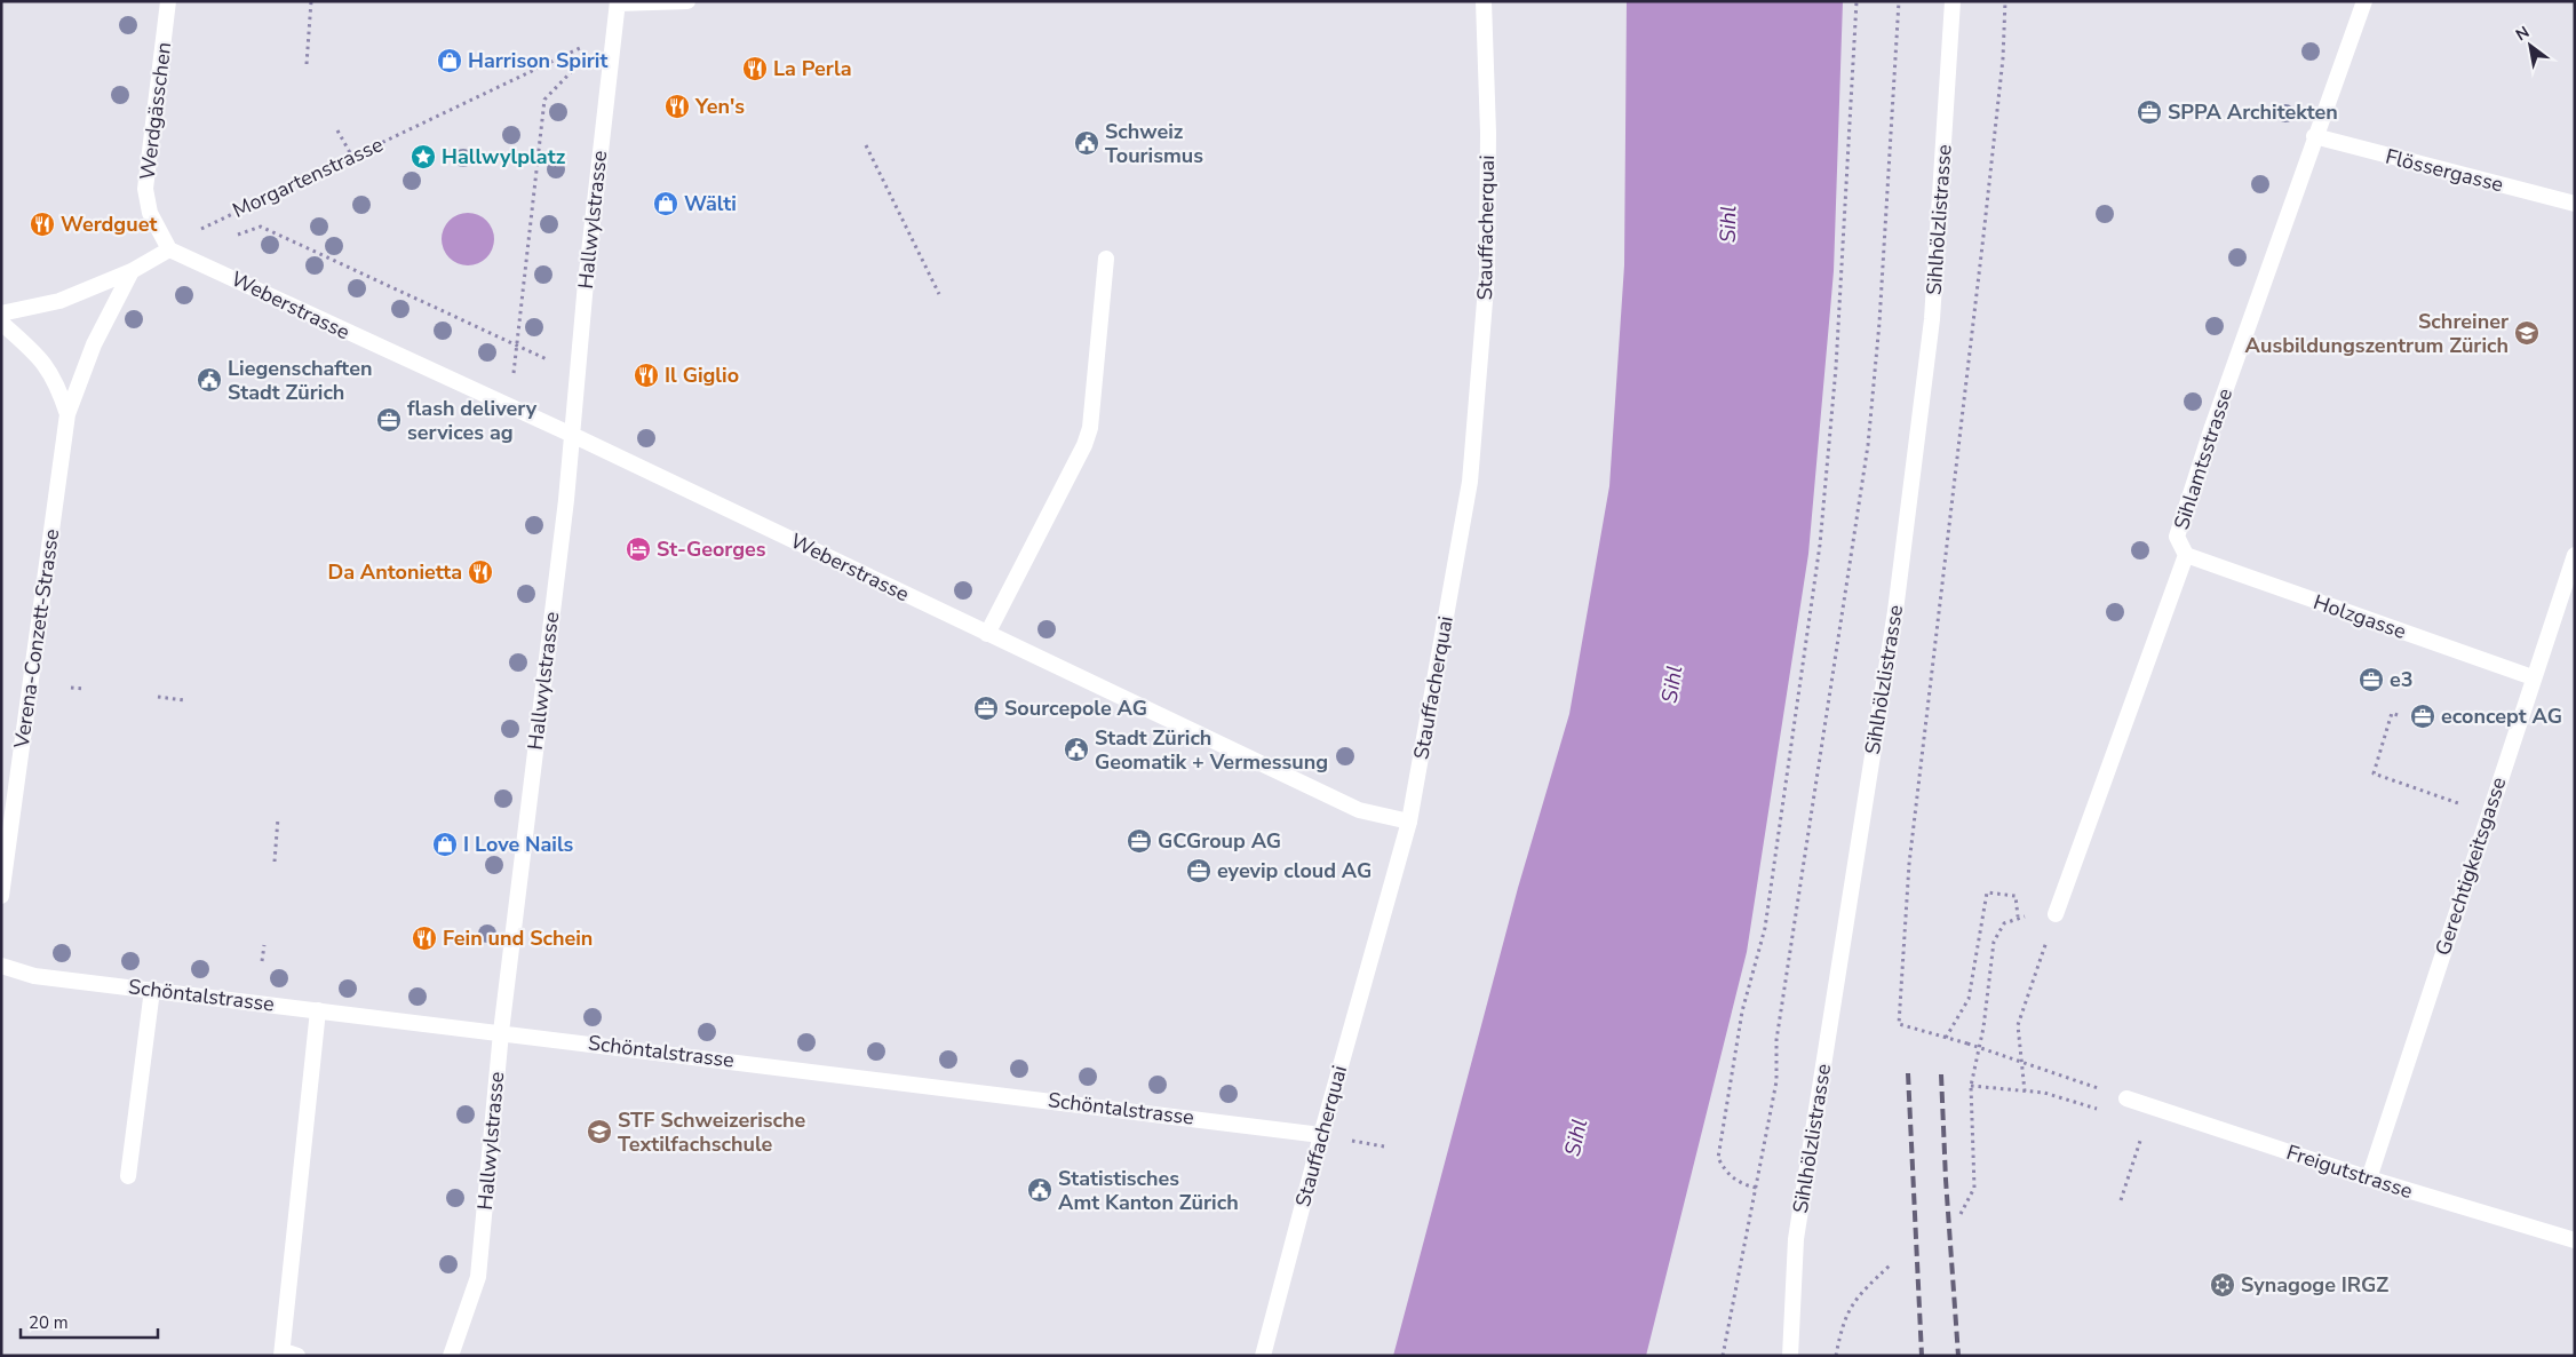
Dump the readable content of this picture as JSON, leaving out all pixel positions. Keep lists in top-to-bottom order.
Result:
{
  "streets": {
    "street": [
      "Werdgässchen",
      "Flössergasse",
      "Hallwylstrasse",
      "Sihlhölzlistrasse",
      "Stauffacherquai",
      "Weberstrasse",
      "Sihlamtsstrasse",
      "Holzgasse",
      "Verena-Conzett-Strasse",
      "Gerechtigkeitsgasse",
      "Schöntalstrasse",
      "Freigutstrasse"
    ],
    "path": ["Morgartenstrasse"]
  },
  "crossings": [
    ["Werdgässchen", "Morgartenstrasse"],
    ["Werdgässchen", "Weberstrasse"],
    ["Flössergasse", "Sihlamtsstrasse"],
    ["Morgartenstrasse", "Hallwylstrasse"],
    ["Morgartenstrasse", "Weberstrasse"],
    ["Hallwylstrasse", "Weberstrasse"],
    ["Hallwylstrasse", "Schöntalstrasse"],
    ["Stauffacherquai", "Weberstrasse"],
    ["Stauffacherquai", "Schöntalstrasse"],
    ["Sihlamtsstrasse", "Holzgasse"],
    ["Holzgasse", "Gerechtigkeitsgasse"],
    ["Gerechtigkeitsgasse", "Freigutstrasse"]
  ],
  "water": ["Sihl"],
  "places": {
    "shop": ["Harrison Spirit", "Wälti", "I Love Nails"],
    "restaurant": [
      "La Perla",
      "Yen's",
      "Werdguet",
      "Il Giglio",
      "Da Antonietta",
      "Fein und Schein"
    ],
    "office": [
      "SPPA Architekten",
      "flash delivery services ag",
      "e3",
      "Sourcepole AG",
      "econcept AG",
      "GCGroup AG",
      "eyevip cloud AG"
    ],
    "public building": [
      "Schweiz Tourismus",
      "Liegenschaften Stadt Zürich",
      "Stadt Zürich Geomatik + Vermessung",
      "Statistisches Amt Kanton Zürich"
    ],
    "place": ["Hallwylplatz"],
    "school or university": ["Schreiner Ausbildungszentrum Zürich", "STF Schweizerische Textilfachschule"],
    "hotel": ["St-Georges"],
    "synagogue": ["Synagoge IRGZ"]
  },
  "scale_bar": "20 m",
  "north": "top left"
}
